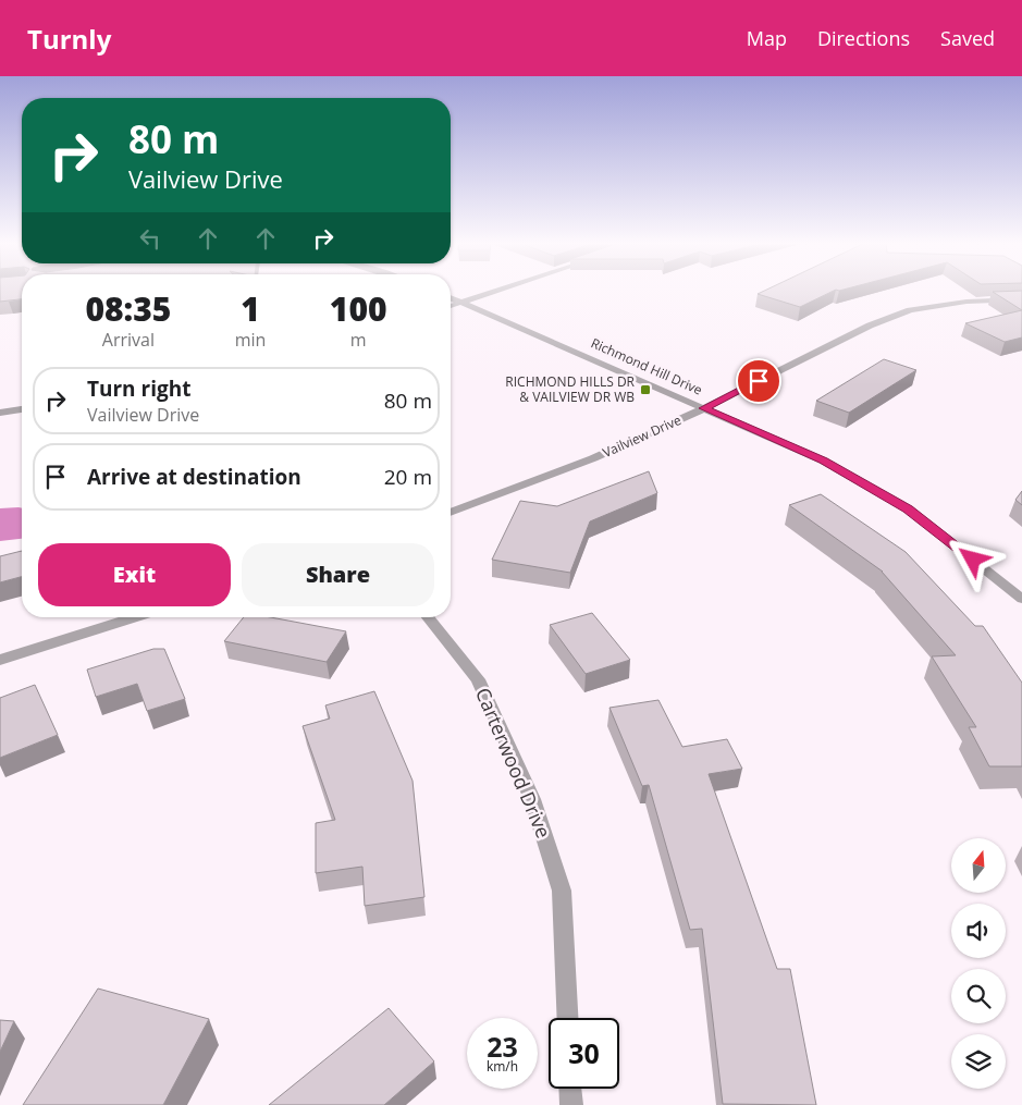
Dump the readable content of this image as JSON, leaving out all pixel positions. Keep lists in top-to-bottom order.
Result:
{
  "streets": {
    "street": ["Richmond Hill Drive", "Vailview Drive", "Carterwood Drive"]
  },
  "crossings": [
    ["Richmond Hill Drive", "Vailview Drive"]
  ],
  "places": {
    "transit": ["RICHMOND HILLS DR & VAILVIEW DR WB"]
  },
  "north": "top",
  "page": {
    "header": "Turnly",
    "nav": ["Map", "Directions", "Saved"],
    "turn": ["80 m", "Vailview Drive"],
    "eta": [
      "08:35",
      "Arrival",
      "1",
      "min",
      "100",
      "m"
    ],
    "list": [
      {
        "name": "Turn right",
        "note": "Vailview Drive",
        "value": "80 m"
      },
      {
        "name": "Arrive at destination",
        "value": "20 m"
      }
    ],
    "buttons": ["Exit", "Share"],
    "speed": "23 km/h",
    "limit": "30"
  }
}
